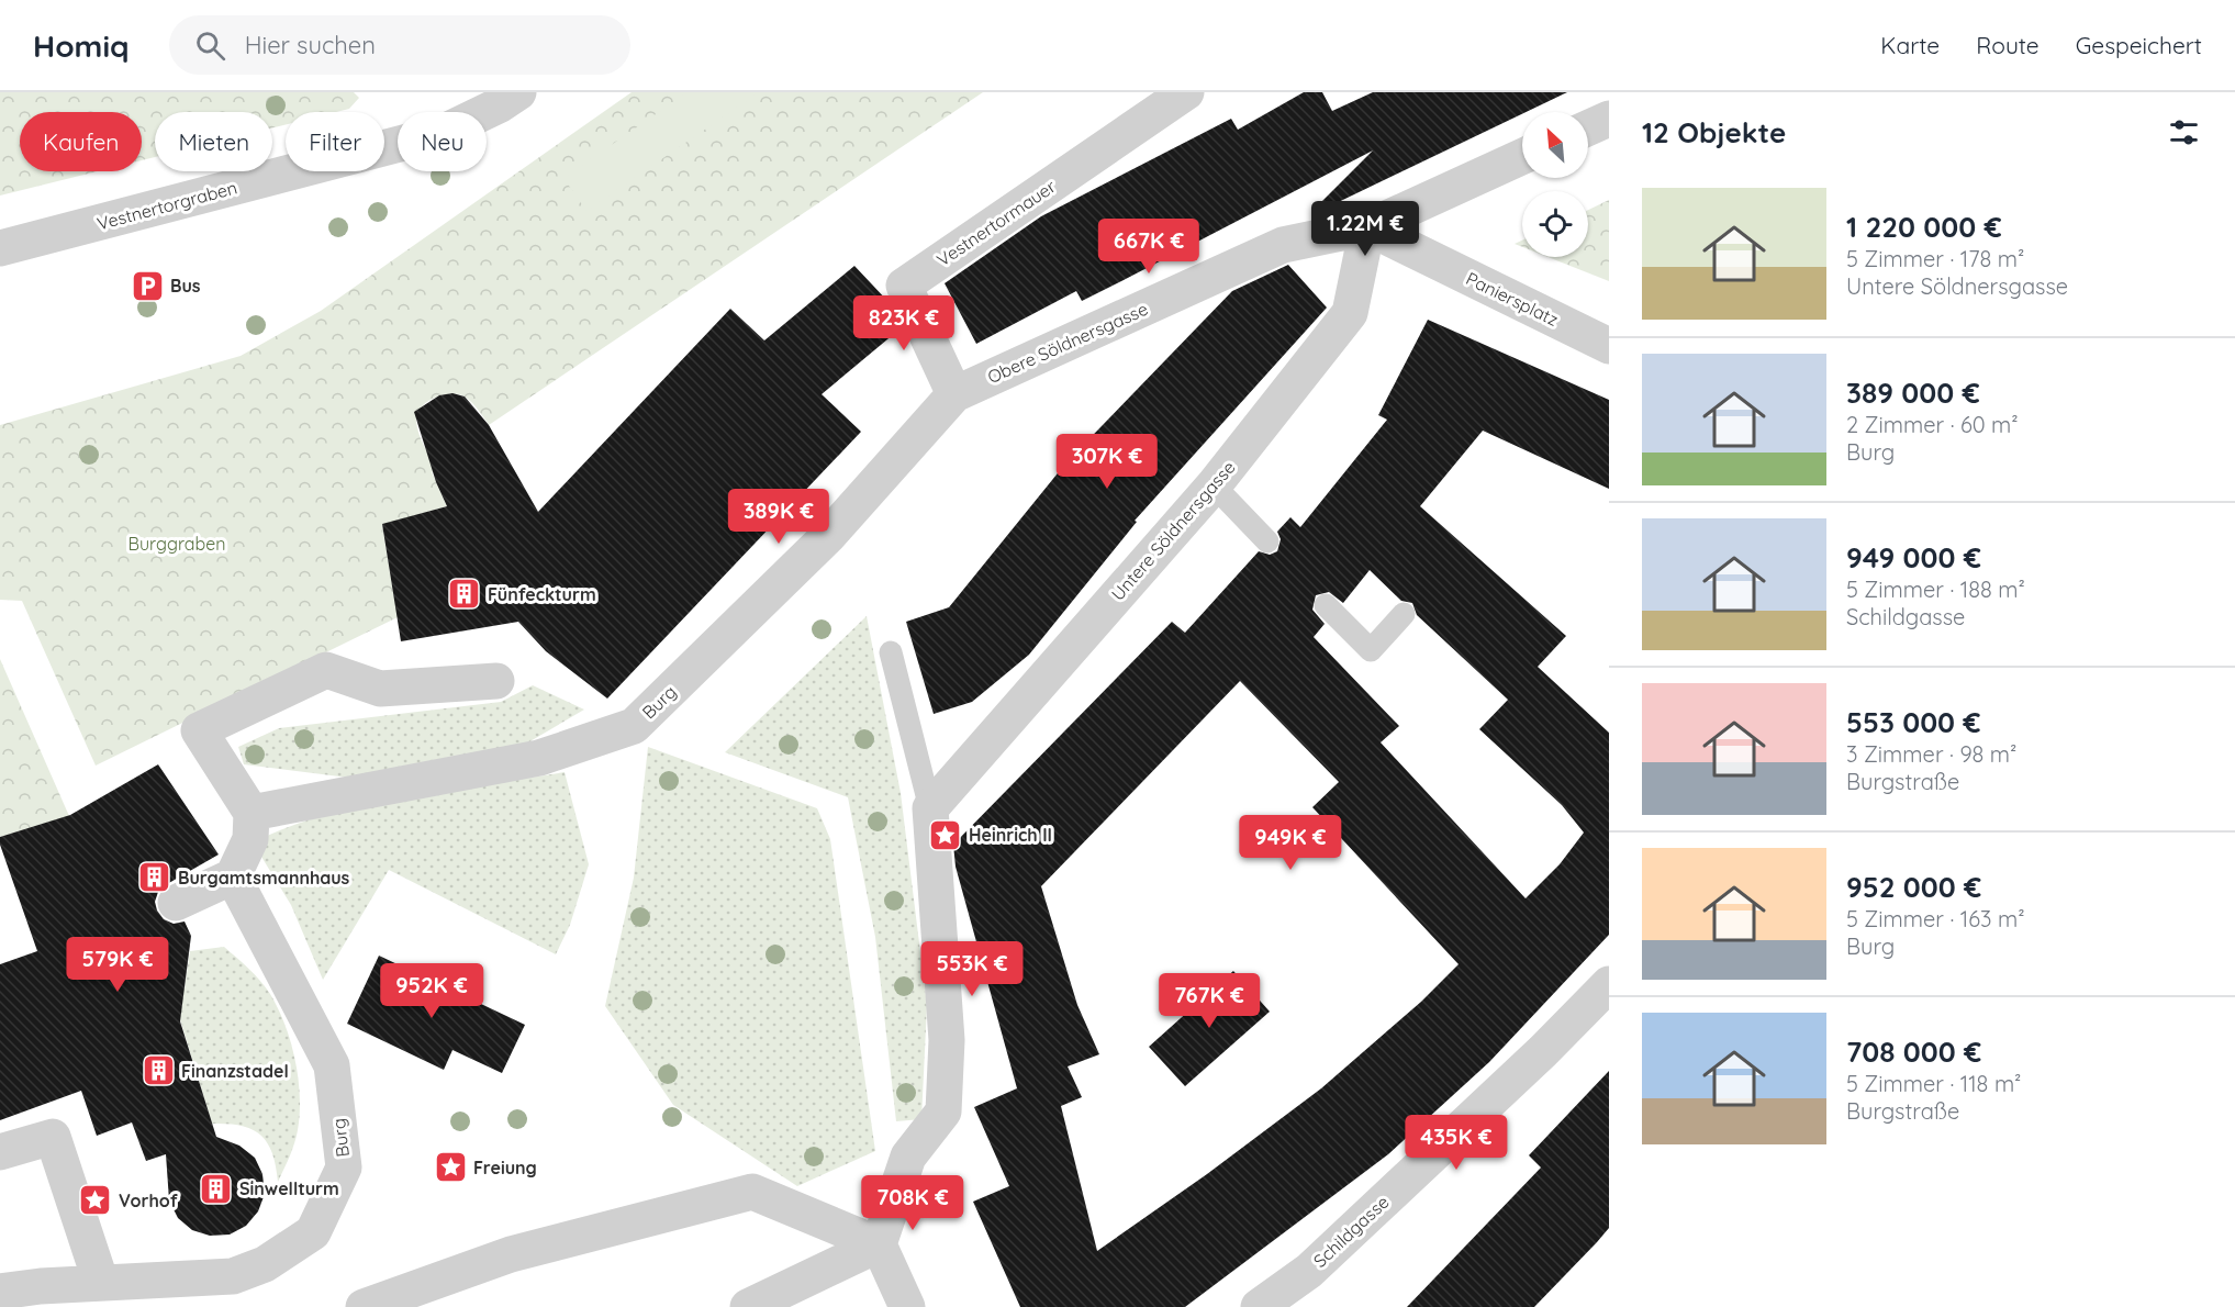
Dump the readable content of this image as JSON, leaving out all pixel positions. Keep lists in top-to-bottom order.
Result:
{
  "streets": {
    "street": [
      "Vestnertorgraben",
      "Vestnertormauer",
      "Paniersplatz",
      "Obere Söldnersgasse",
      "Untere Söldnersgasse",
      "Burg",
      "Schildgasse"
    ]
  },
  "crossings": [
    ["Vestnertormauer", "Obere Söldnersgasse"],
    ["Vestnertormauer", "Burg"],
    ["Paniersplatz", "Obere Söldnersgasse"],
    ["Paniersplatz", "Untere Söldnersgasse"],
    ["Obere Söldnersgasse", "Untere Söldnersgasse"],
    ["Obere Söldnersgasse", "Burg"]
  ],
  "parks": ["Burggraben"],
  "places": {
    "parking": ["Bus"],
    "building": [
      "Fünfeckturm",
      "Burgamtsmannhaus",
      "Finanzstadel",
      "Sinwellturm"
    ],
    "place": ["Heinrich II", "Freiung", "Vorhof"]
  },
  "north": "top left",
  "page": {
    "header": "Homiq",
    "search": "Hier suchen",
    "nav": ["Karte", "Route", "Gespeichert"],
    "heading": "12 Objekte",
    "chip": [
      "Kaufen",
      "Mieten",
      "Filter",
      "Neu"
    ],
    "list": [
      {
        "name": "1 220 000 €",
        "note": "5 Zimmer · 178 m² · Untere Söldnersgasse"
      },
      {
        "name": "389 000 €",
        "note": "2 Zimmer · 60 m² · Burg"
      },
      {
        "name": "949 000 €",
        "note": "5 Zimmer · 188 m² · Schildgasse"
      },
      {
        "name": "553 000 €",
        "note": "3 Zimmer · 98 m² · Burgstraße"
      },
      {
        "name": "952 000 €",
        "note": "5 Zimmer · 163 m² · Burg"
      },
      {
        "name": "708 000 €",
        "note": "5 Zimmer · 118 m² · Burgstraße"
      }
    ],
    "price": [
      "1.22M €",
      "667K €",
      "823K €",
      "307K €",
      "389K €",
      "949K €",
      "579K €",
      "553K €",
      "952K €",
      "767K €",
      "435K €",
      "708K €"
    ]
  }
}
